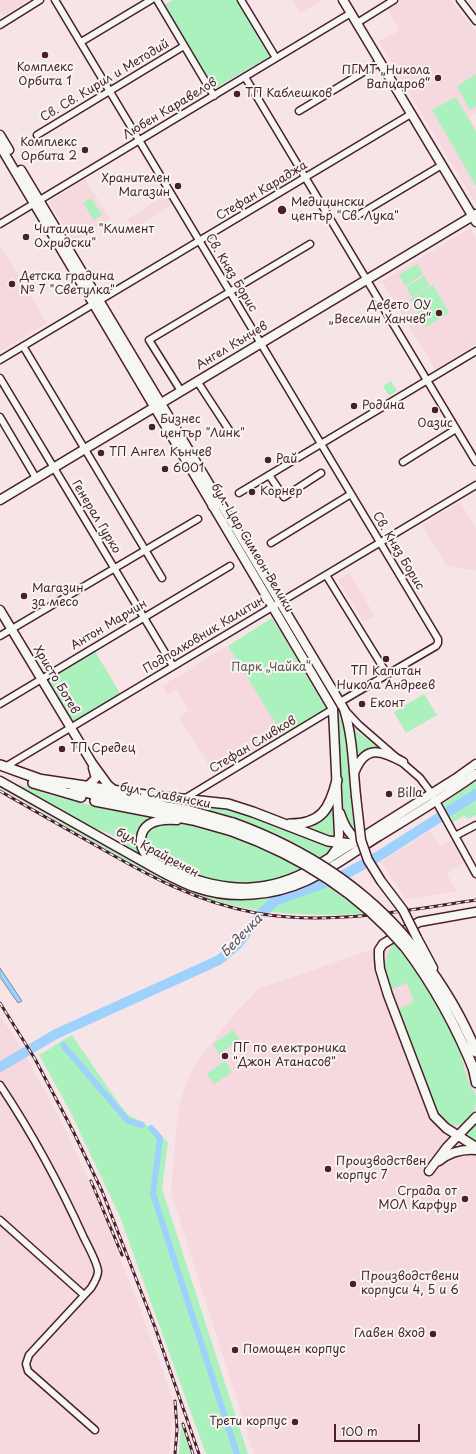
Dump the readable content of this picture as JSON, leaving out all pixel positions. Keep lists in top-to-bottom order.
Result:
{
  "streets": {
    "main road": [
      "Ангел Кънчев",
      "бул. Цар Симеон Велики",
      "Христо Ботев",
      "бул. Славянски",
      "бул. Крайречен"
    ],
    "street": [
      "Св. Св. Кирил и Методий",
      "Любен Каравелов",
      "Стефан Караджа",
      "Св. Княз Борис",
      "Генерал Гурко",
      "Антон Марчин",
      "Подполковник Калитин",
      "Стефан Сливков"
    ]
  },
  "crossings": [
    ["Св. Св. Кирил и Методий", "Св. Княз Борис"],
    ["Любен Каравелов", "Св. Княз Борис"],
    ["Любен Каравелов", "бул. Цар Симеон Велики"],
    ["Стефан Караджа", "Св. Княз Борис"],
    ["Стефан Караджа", "бул. Цар Симеон Велики"],
    ["Св. Княз Борис", "Ангел Кънчев"],
    ["Св. Княз Борис", "Подполковник Калитин"],
    ["Ангел Кънчев", "Генерал Гурко"],
    ["Ангел Кънчев", "бул. Цар Симеон Велики"],
    ["Генерал Гурко", "Антон Марчин"],
    ["Генерал Гурко", "Подполковник Калитин"],
    ["бул. Цар Симеон Велики", "Подполковник Калитин"],
    ["бул. Цар Симеон Велики", "Стефан Сливков"],
    ["бул. Цар Симеон Велики", "бул. Славянски"],
    ["бул. Цар Симеон Велики", "бул. Крайречен"],
    ["Антон Марчин", "Христо Ботев"],
    ["Подполковник Калитин", "Христо Ботев"],
    ["Подполковник Калитин", "бул. Славянски"],
    ["бул. Славянски", "бул. Крайречен"]
  ],
  "water": ["Бедечка"],
  "parks": ["Парк „Чайка“"],
  "places": [
    "Комплекс Орбита 1",
    "ПГМТ „Никола Вапцаров“",
    "ТП Каблешков",
    "Комплекс Орбита 2",
    "Хранителен Магазин",
    "Медицински център \"Св. Лука\"",
    "Читалище \"Климент Охридски\"",
    "Детска градина № 7 \"Светулка\"",
    "Девето ОУ „Веселин Ханчев“",
    "Родина",
    "Оазис",
    "Бизнес център \"Линк\"",
    "ТП Ангел Кънчев",
    "Рай",
    "6001",
    "Корнер",
    "Магазин за месо",
    "ТП Капитан Никола Андреев",
    "Еконт",
    "ТП Средец",
    "Billa",
    "ПГ по електроника \"Джон Атанасов\"",
    "Производствeн корпус 7",
    "Сграда от МОЛ Карфур",
    "Производствени корпуси 4, 5 и 6",
    "Главен вход",
    "Помощен корпус",
    "Трети корпус"
  ],
  "scale_bar": "100 m"
}
